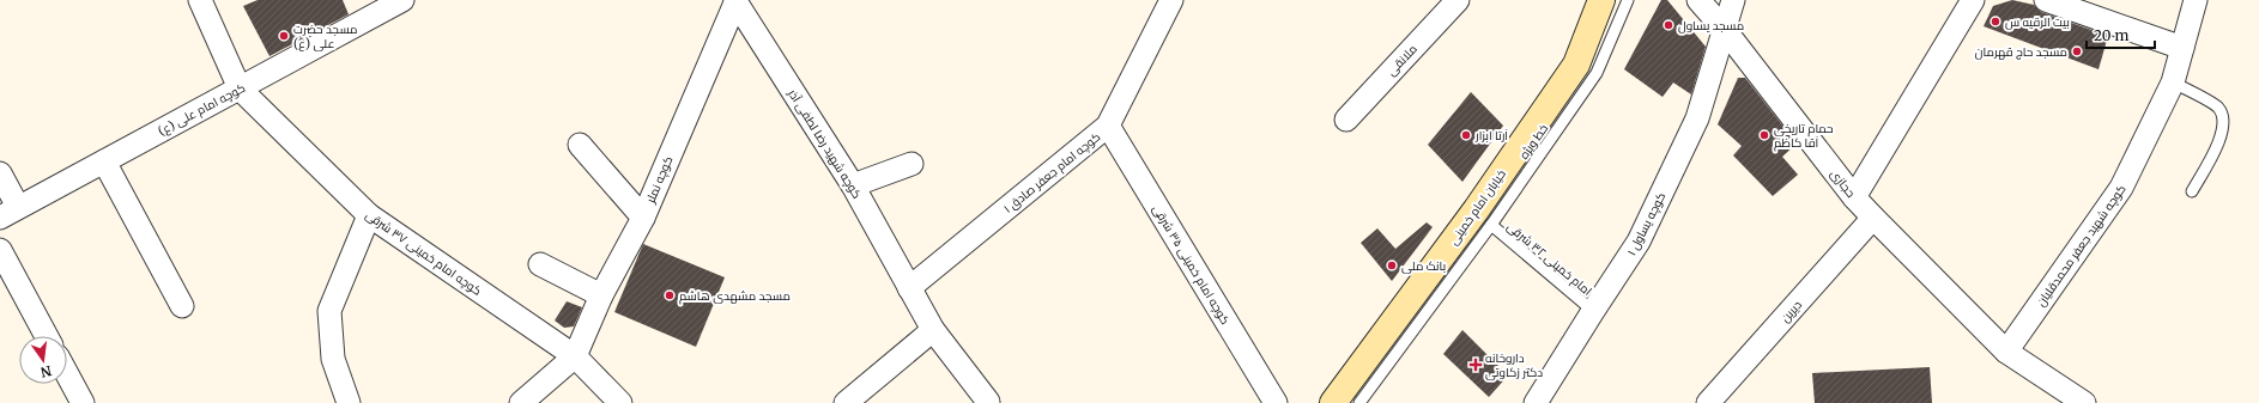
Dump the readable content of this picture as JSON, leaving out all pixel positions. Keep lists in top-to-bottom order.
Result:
{
  "streets": {
    "main road": ["خیابان امام خمینی"],
    "street": [
      "ملانقی",
      "کوچه امام علی (ع)",
      "کوچه شهید رضا لطفی آذر",
      "کوچه امام جعفر صادق ۱",
      "کوچه نملر",
      "حجازی",
      "کوچه یساول ۱",
      "کوچه شهید جعفر محمدقلیان",
      "کوچه امام خمینی ۳۷ شرقی",
      "کوچه امام خمینی ۳۵ شرقی",
      "دیرین"
    ],
    "lane": ["خط ویژه", "امام خمینی ۳۲ شرقی"]
  },
  "crossings": [
    ["کوچه امام علی (ع)", "کوچه امام خمینی ۳۷ شرقی"],
    ["خط ویژه", "امام خمینی ۳۲ شرقی"],
    ["کوچه شهید رضا لطفی آذر", "کوچه امام جعفر صادق ۱"],
    ["کوچه شهید رضا لطفی آذر", "کوچه نملر"],
    ["کوچه امام جعفر صادق ۱", "کوچه امام خمینی ۳۵ شرقی"],
    ["کوچه نملر", "کوچه امام خمینی ۳۷ شرقی"],
    ["حجازی", "کوچه یساول ۱"],
    ["حجازی", "کوچه شهید جعفر محمدقلیان"],
    ["حجازی", "دیرین"],
    ["کوچه یساول ۱", "امام خمینی ۳۲ شرقی"]
  ],
  "places": {
    "other": [
      "بیت الرقیه س",
      "مسجد یساول",
      "مسجد حضرت علی (ع)",
      "مسجد حاج قهرمان",
      "آرتا ابزار",
      "حمام تاریخی آقا کاظم",
      "بانک ملی",
      "مسجد مشهدی هاشم"
    ],
    "health": ["داروخانه دکتر زکاوتی"]
  },
  "scale_bar": "20 m",
  "north": "bottom"
}
